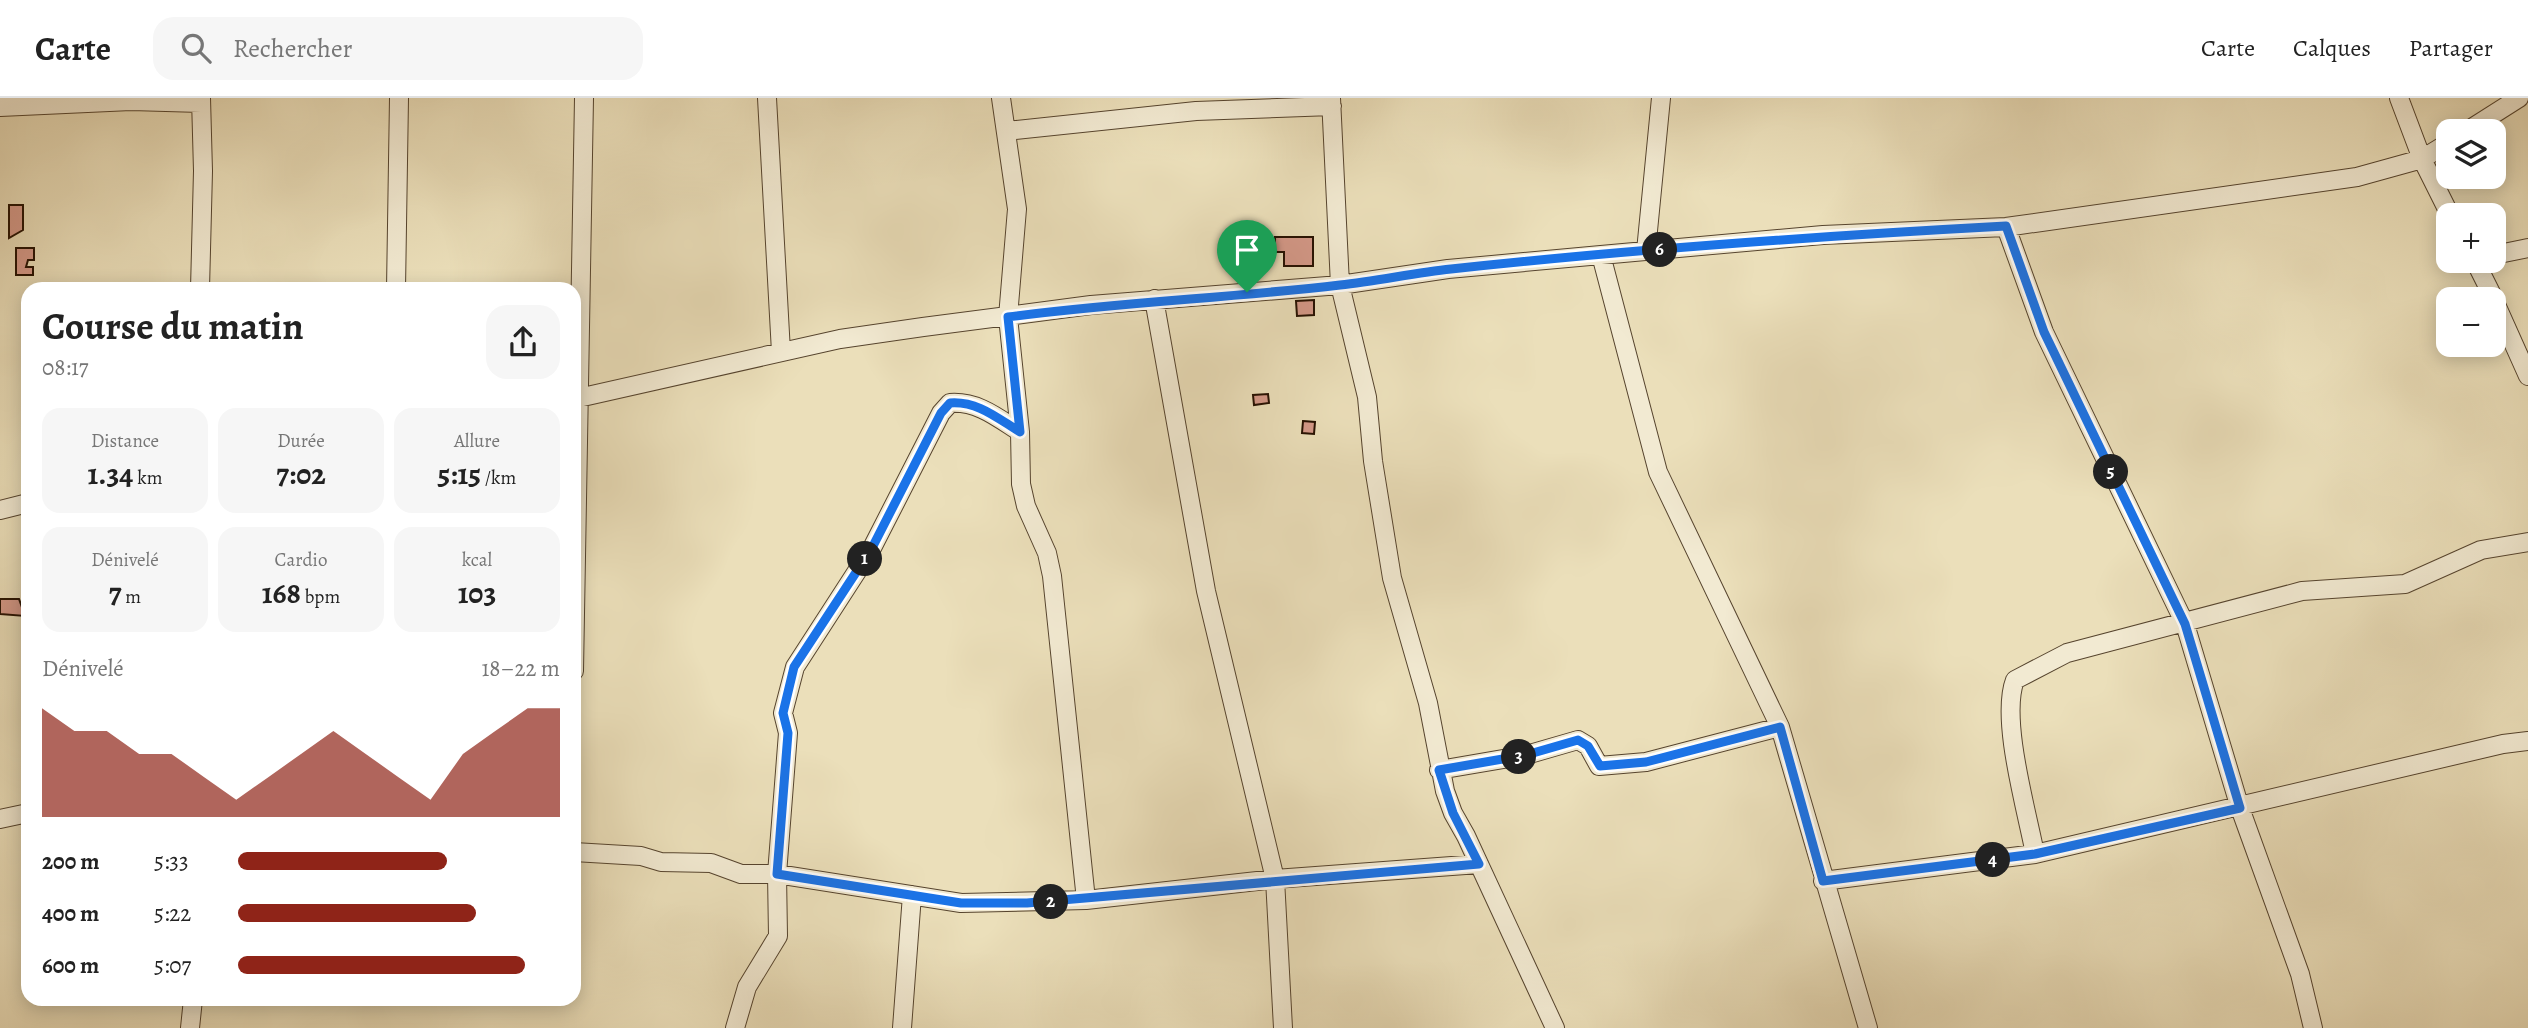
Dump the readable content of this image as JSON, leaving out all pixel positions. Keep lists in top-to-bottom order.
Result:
{
  "page": {
    "header": "Carte",
    "search": "Rechercher",
    "nav": ["Carte", "Calques", "Partager"],
    "map_buttons": ["+", "−"],
    "pins": [
      "6",
      "5",
      "1",
      "3",
      "4",
      "2"
    ],
    "heading": ["Course du matin", "08:17"],
    "stats": [
      ["Distance", "1.34 km"],
      ["Durée", "7:02"],
      ["Allure", "5:15 /km"],
      ["Dénivelé", "7 m"],
      ["Cardio", "168 bpm"],
      ["kcal", "103"]
    ],
    "chart": ["Dénivelé", "18–22 m"],
    "list": [
      {
        "name": "200 m",
        "note": "5:33"
      },
      {
        "name": "400 m",
        "note": "5:22"
      },
      {
        "name": "600 m",
        "note": "5:07"
      }
    ]
  }
}
